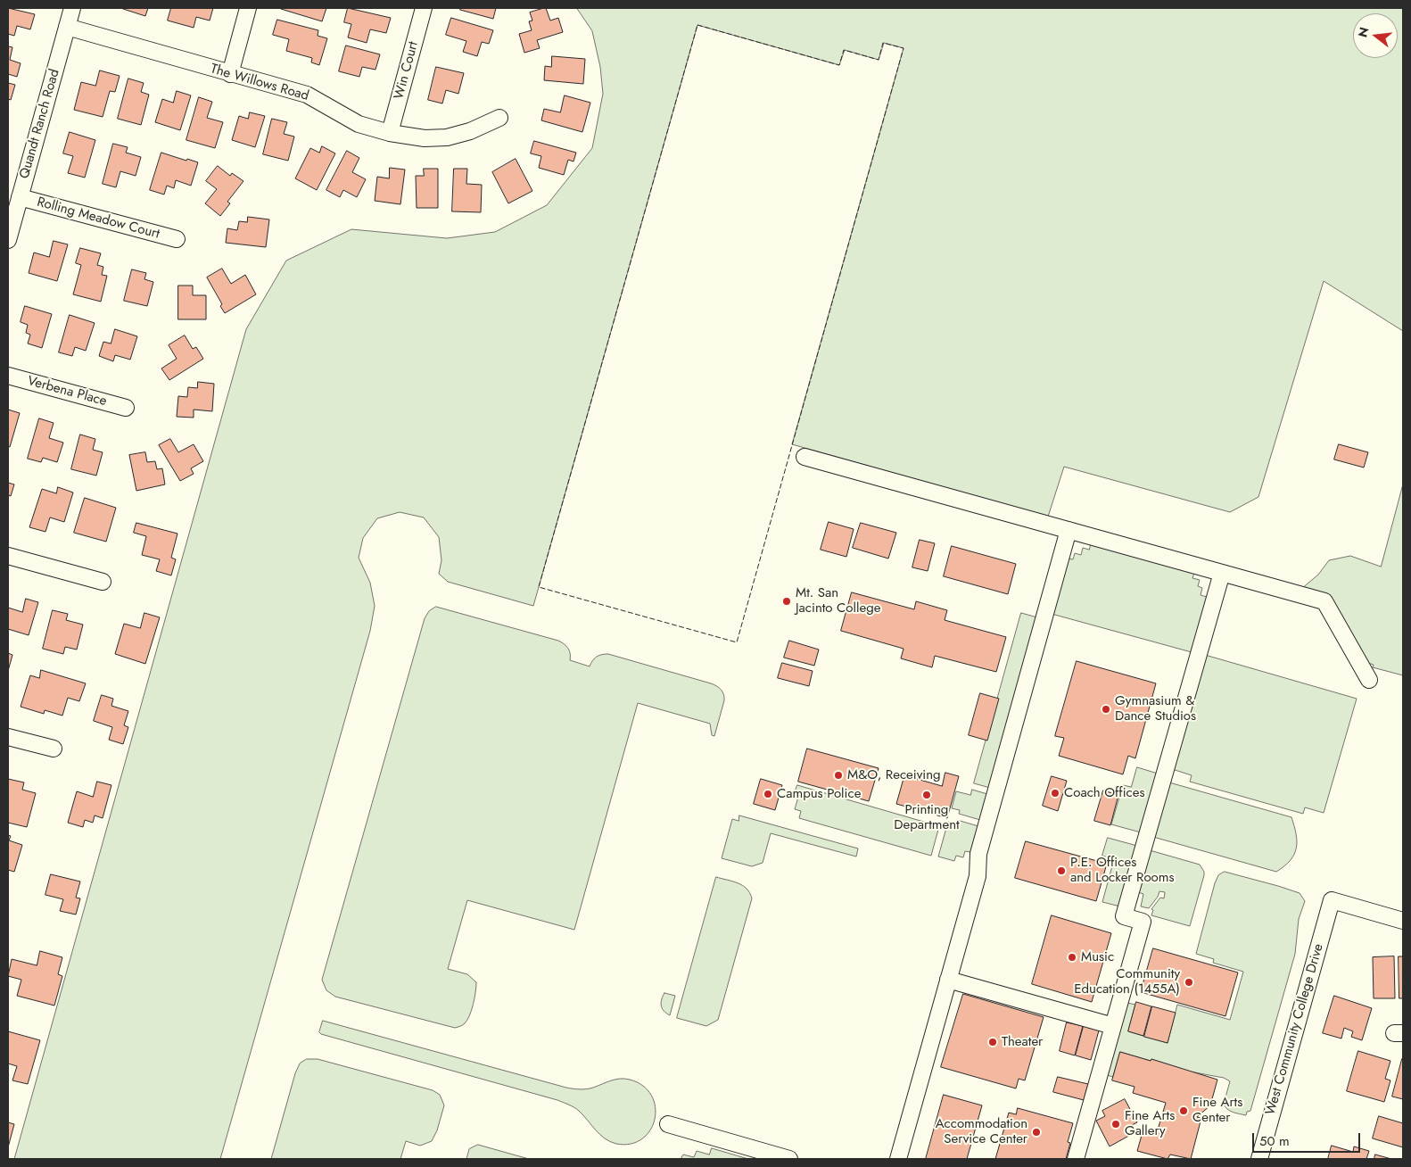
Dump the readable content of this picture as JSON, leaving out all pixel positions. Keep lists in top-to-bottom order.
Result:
{
  "streets": {
    "street": [
      "Win Court",
      "The Willows Road",
      "Quandt Ranch Road",
      "Rolling Meadow Court",
      "Verbena Place",
      "West Community College Drive"
    ]
  },
  "crossings": [
    ["Win Court", "The Willows Road"],
    ["The Willows Road", "Quandt Ranch Road"],
    ["Quandt Ranch Road", "Rolling Meadow Court"]
  ],
  "places": [
    "Mt. San Jacinto College",
    "Gymnasium & Dance Studios",
    "M&O, Receiving",
    "Coach Offices",
    "Campus Police",
    "Printing Department",
    "P.E. Offices and Locker Rooms",
    "Music",
    "Community Education (1455A)",
    "Theater",
    "Fine Arts Center",
    "Fine Arts Gallery",
    "Accommodation Service Center"
  ],
  "scale_bar": "50 m",
  "north": "left"
}
